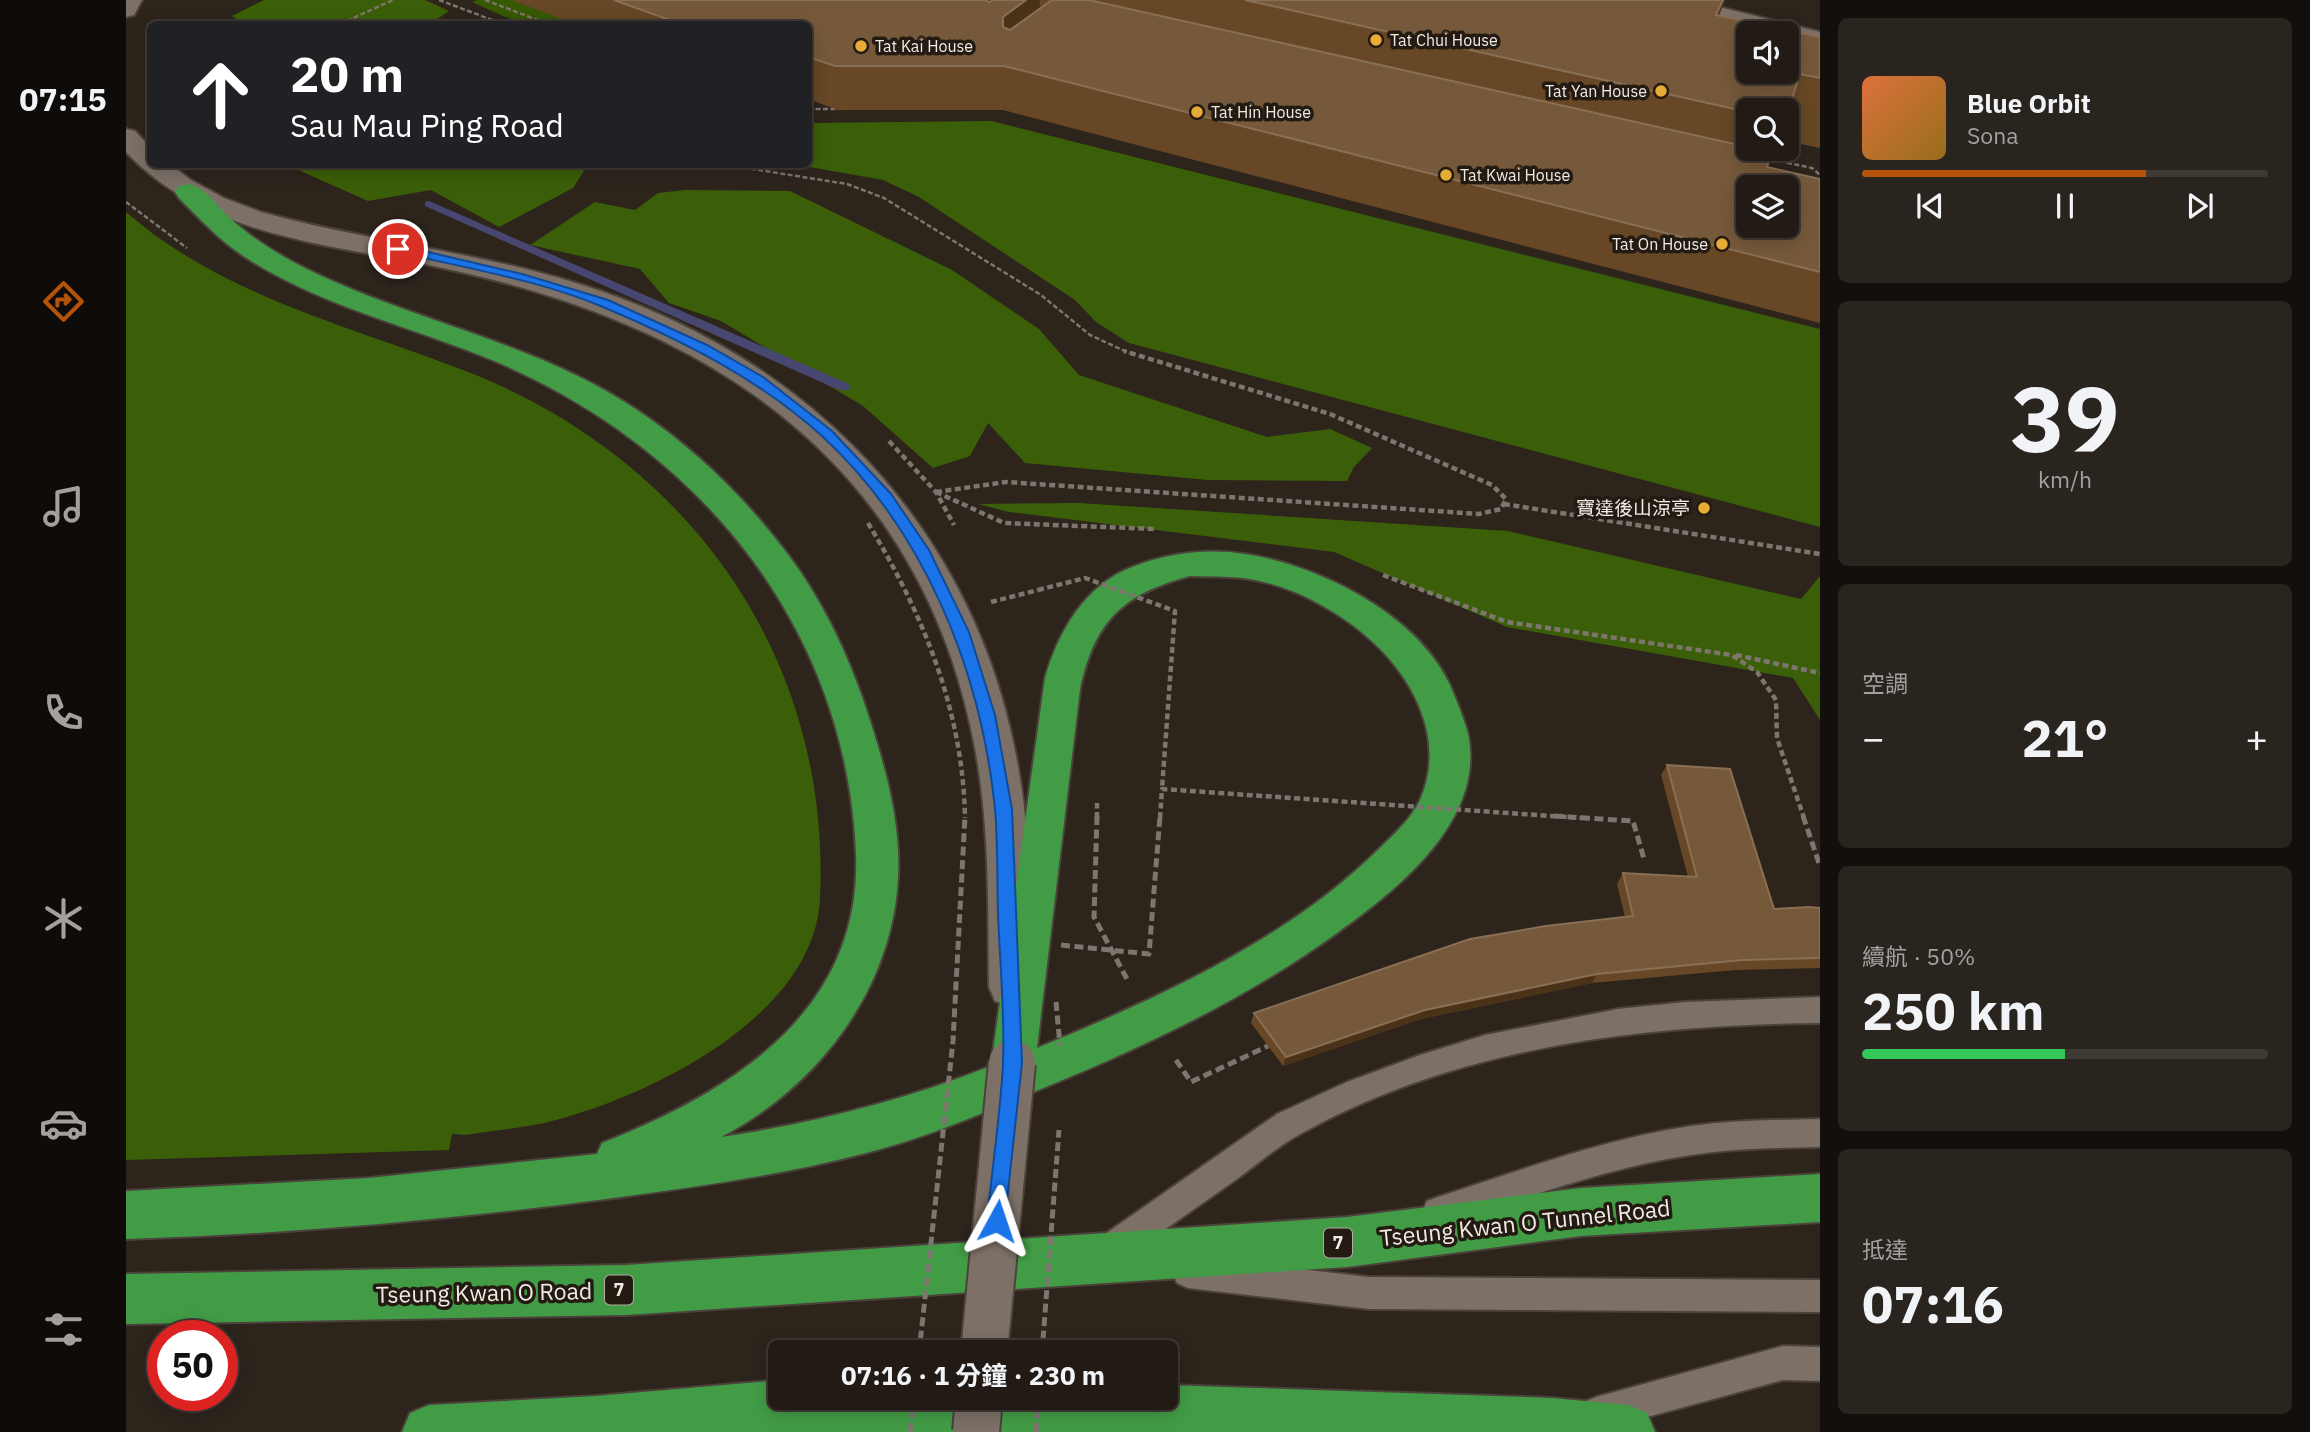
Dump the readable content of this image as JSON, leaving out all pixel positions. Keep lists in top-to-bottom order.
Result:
{
  "streets": {
    "highway": ["Tseung Kwan O Tunnel Road", "7", "Tseung Kwan O Road"]
  },
  "crossings": [
    ["Tseung Kwan O Tunnel Road", "Tseung Kwan O Road"]
  ],
  "places": [
    "Tat Chui House",
    "Tat Kai House",
    "Tat Yan House",
    "Tat Hin House",
    "Tat Kwai House",
    "Tat On House",
    "寶達後山涼亭"
  ],
  "page": {
    "tabs": "07:15",
    "turn": ["20 m", "Sau Mau Ping Road"],
    "song": ["Blue Orbit", "Sona"],
    "tile": [
      ["39", "km/h"],
      "空調",
      ["續航 · 50%", "250 km"],
      ["抵達", "07:16"]
    ],
    "heat": ["−", "21°", "+"],
    "limit": "50",
    "trip": "07:16 · 1 分鐘 · 230 m"
  }
}
